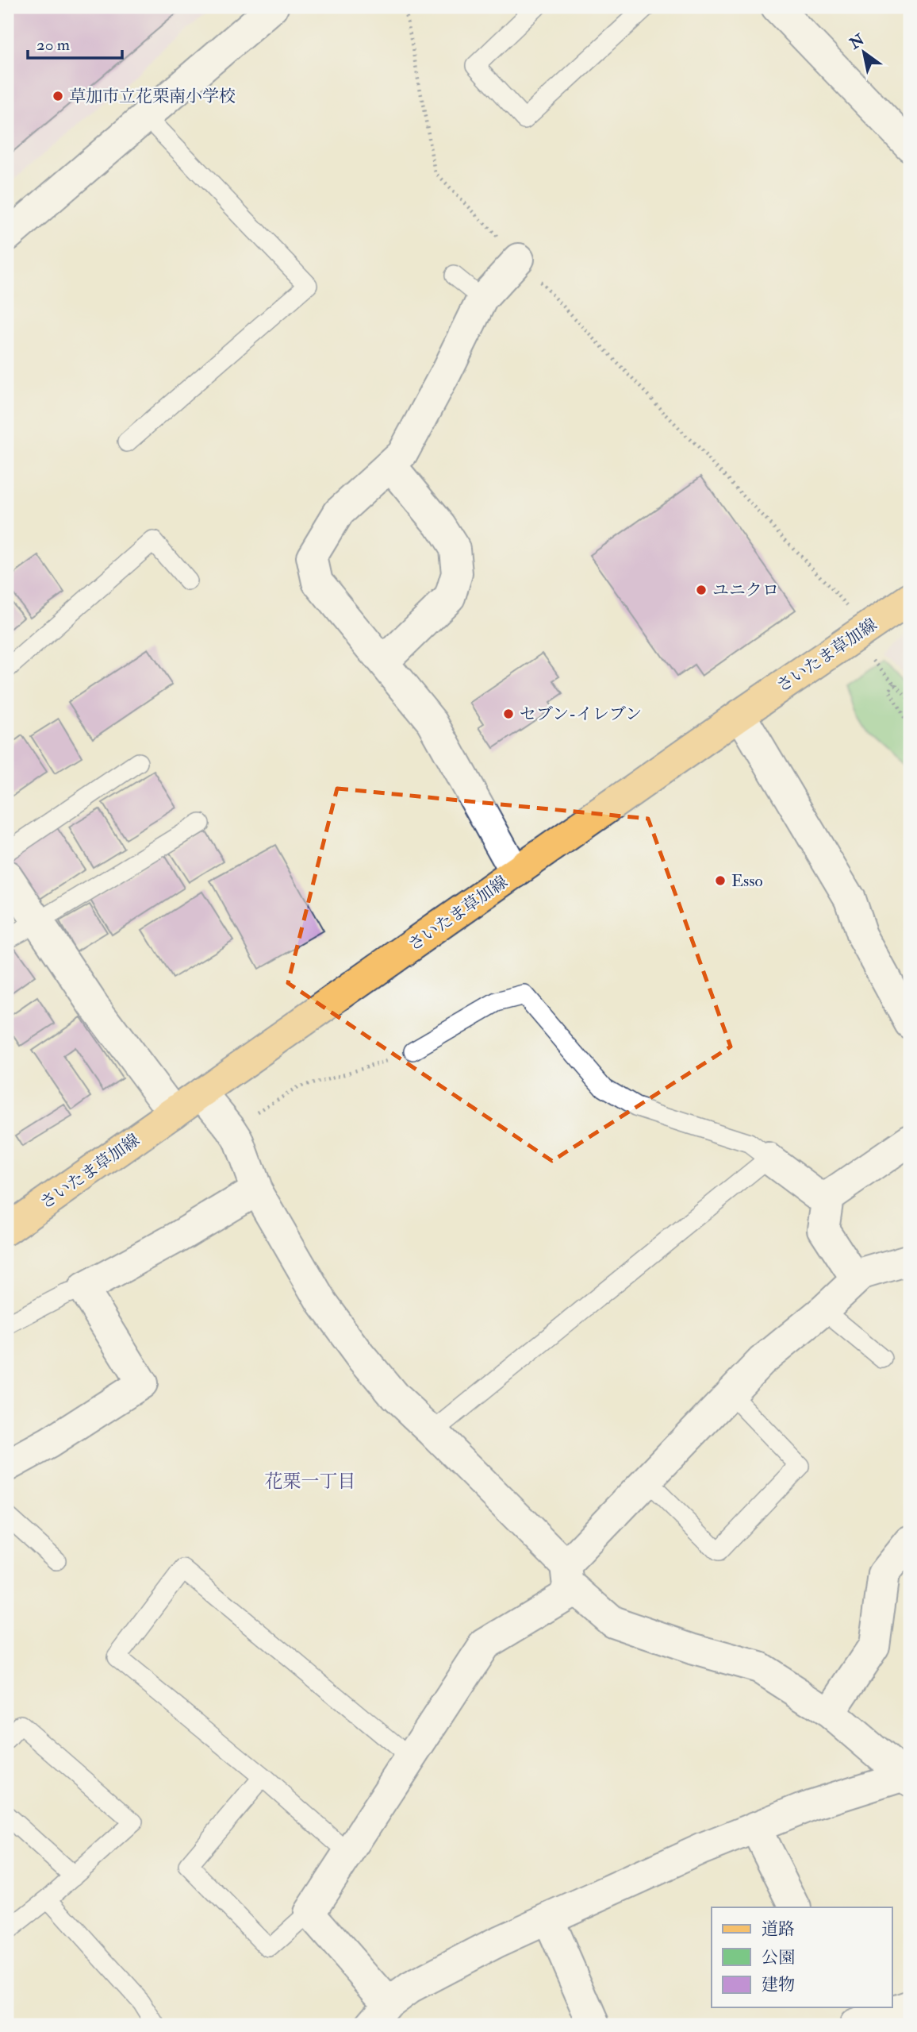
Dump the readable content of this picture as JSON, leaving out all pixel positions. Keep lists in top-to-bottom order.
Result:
{
  "streets": {
    "main road": ["さいたま草加線"]
  },
  "districts": ["花栗一丁目"],
  "places": [
    "草加市立花栗南小学校",
    "ユニクロ",
    "セブン-イレブン",
    "Esso"
  ],
  "legend": ["道路", "公園", "建物"],
  "scale_bar": "20 m",
  "north": "top left"
}
